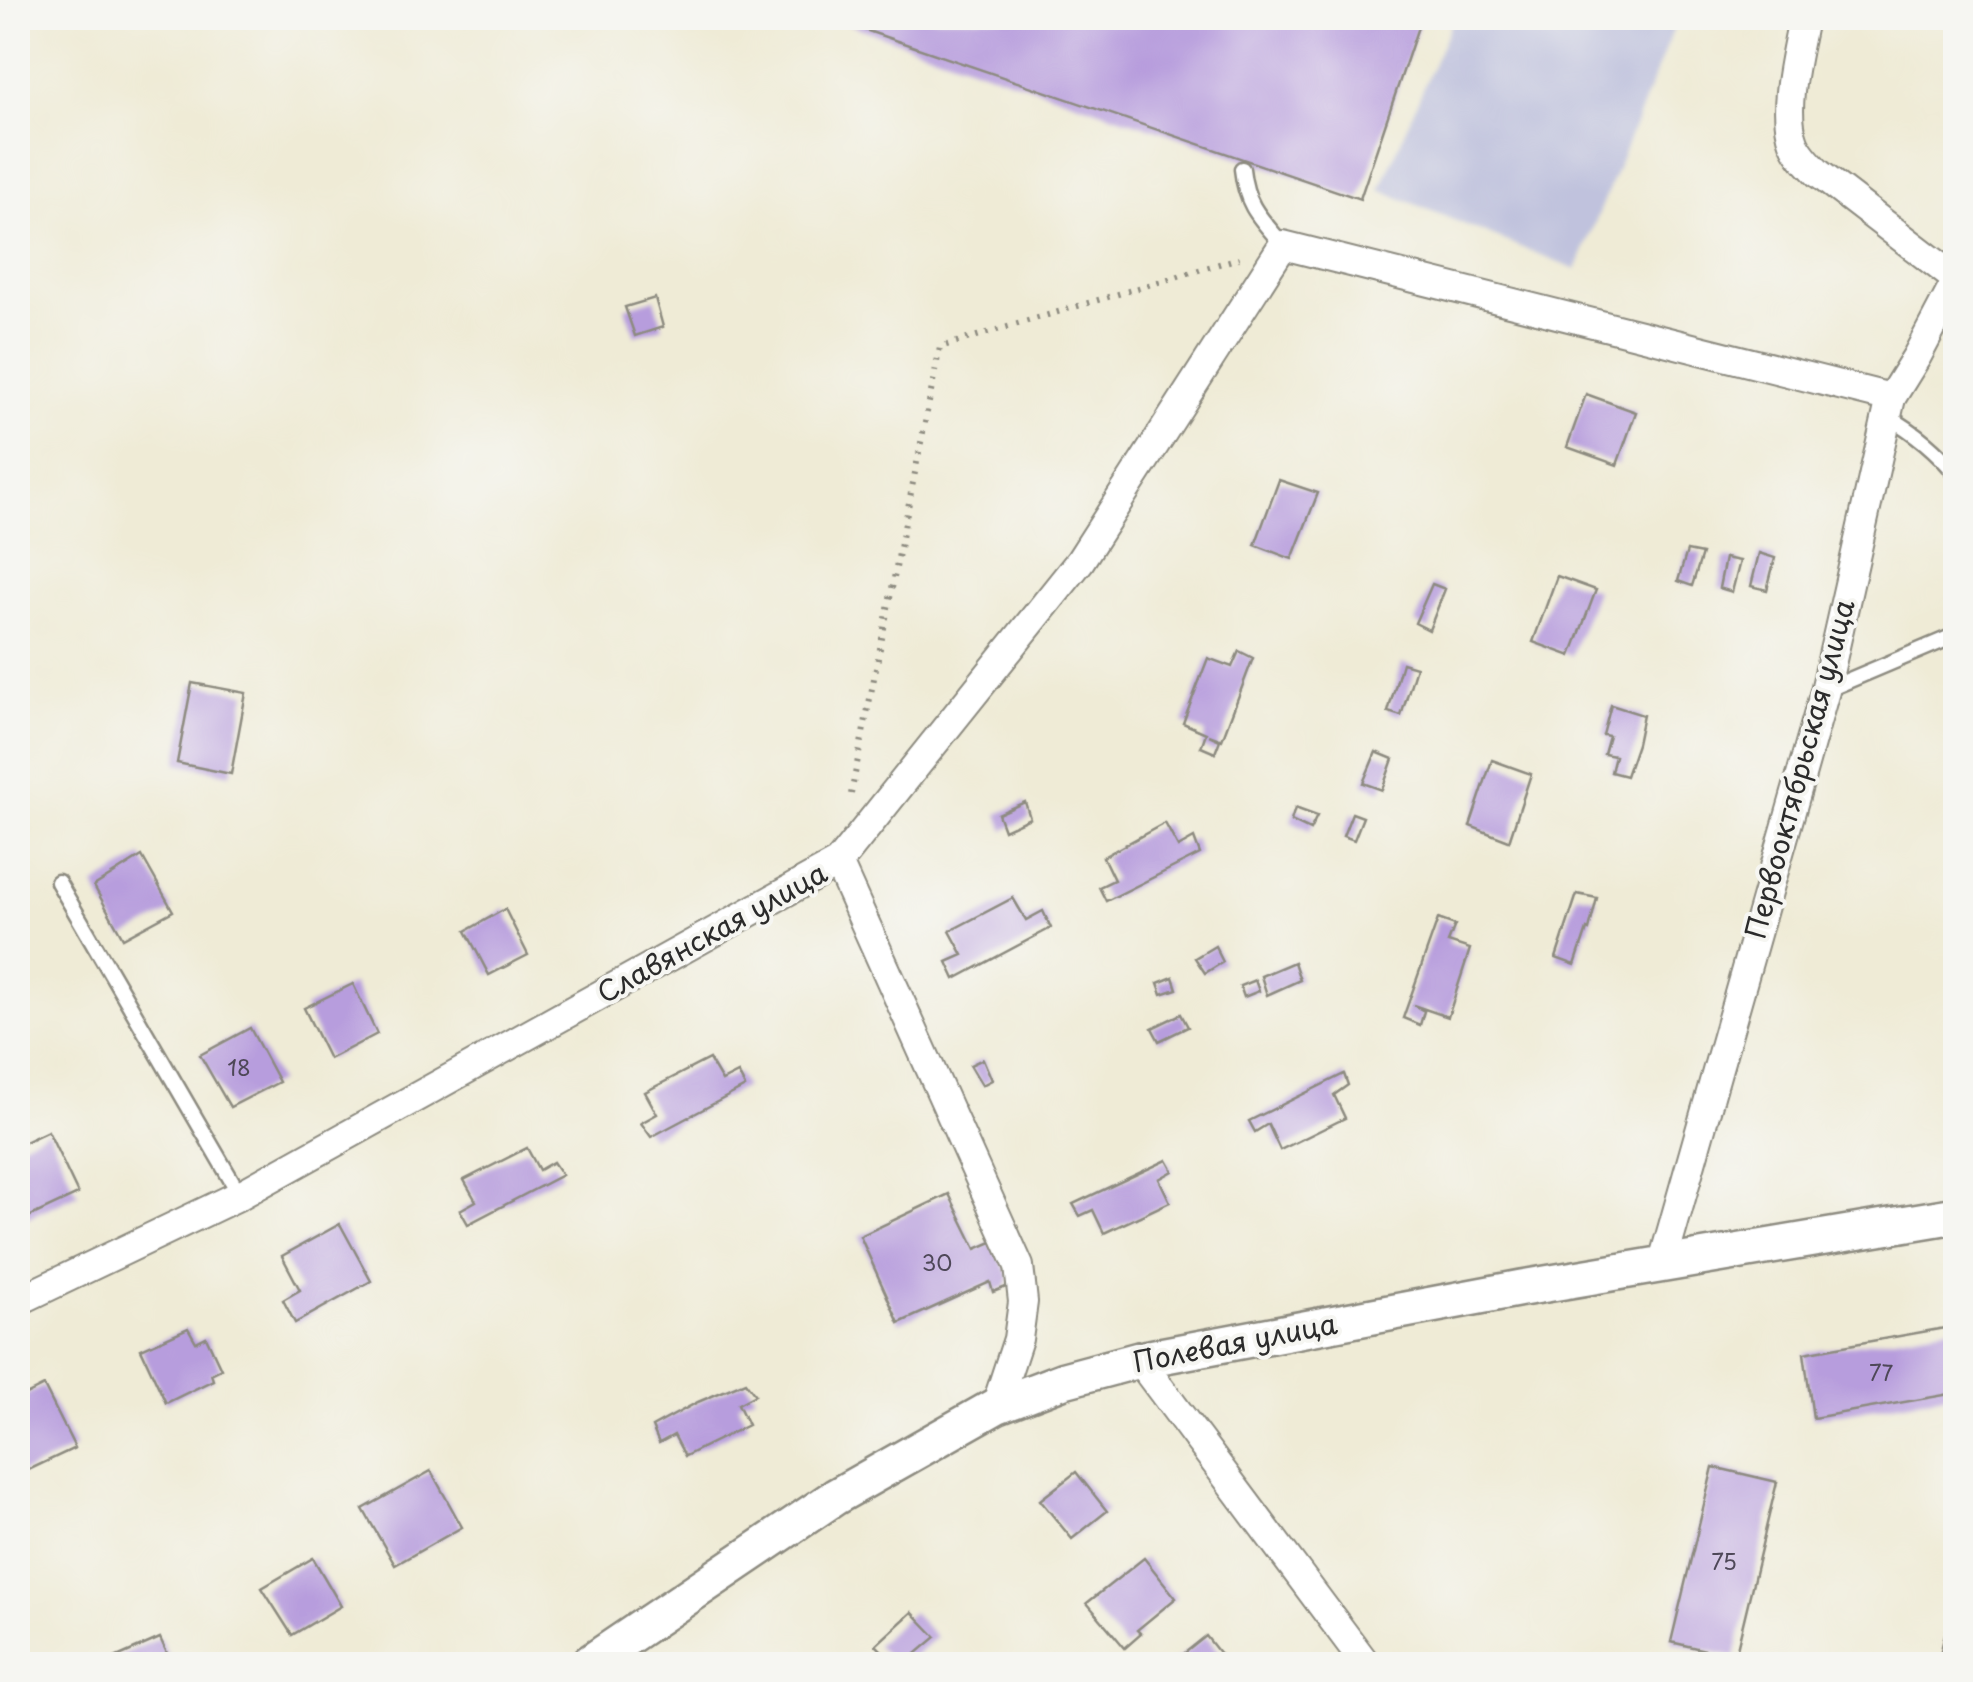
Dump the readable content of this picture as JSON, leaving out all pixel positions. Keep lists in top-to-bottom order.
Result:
{
  "streets": {
    "street": ["Первооктябрьская улица", "Славянская улица", "Полевая улица"]
  },
  "crossings": [
    ["Первооктябрьская улица", "Полевая улица"]
  ],
  "house_numbers": [
    "18",
    "30",
    "77",
    "75"
  ]
}
